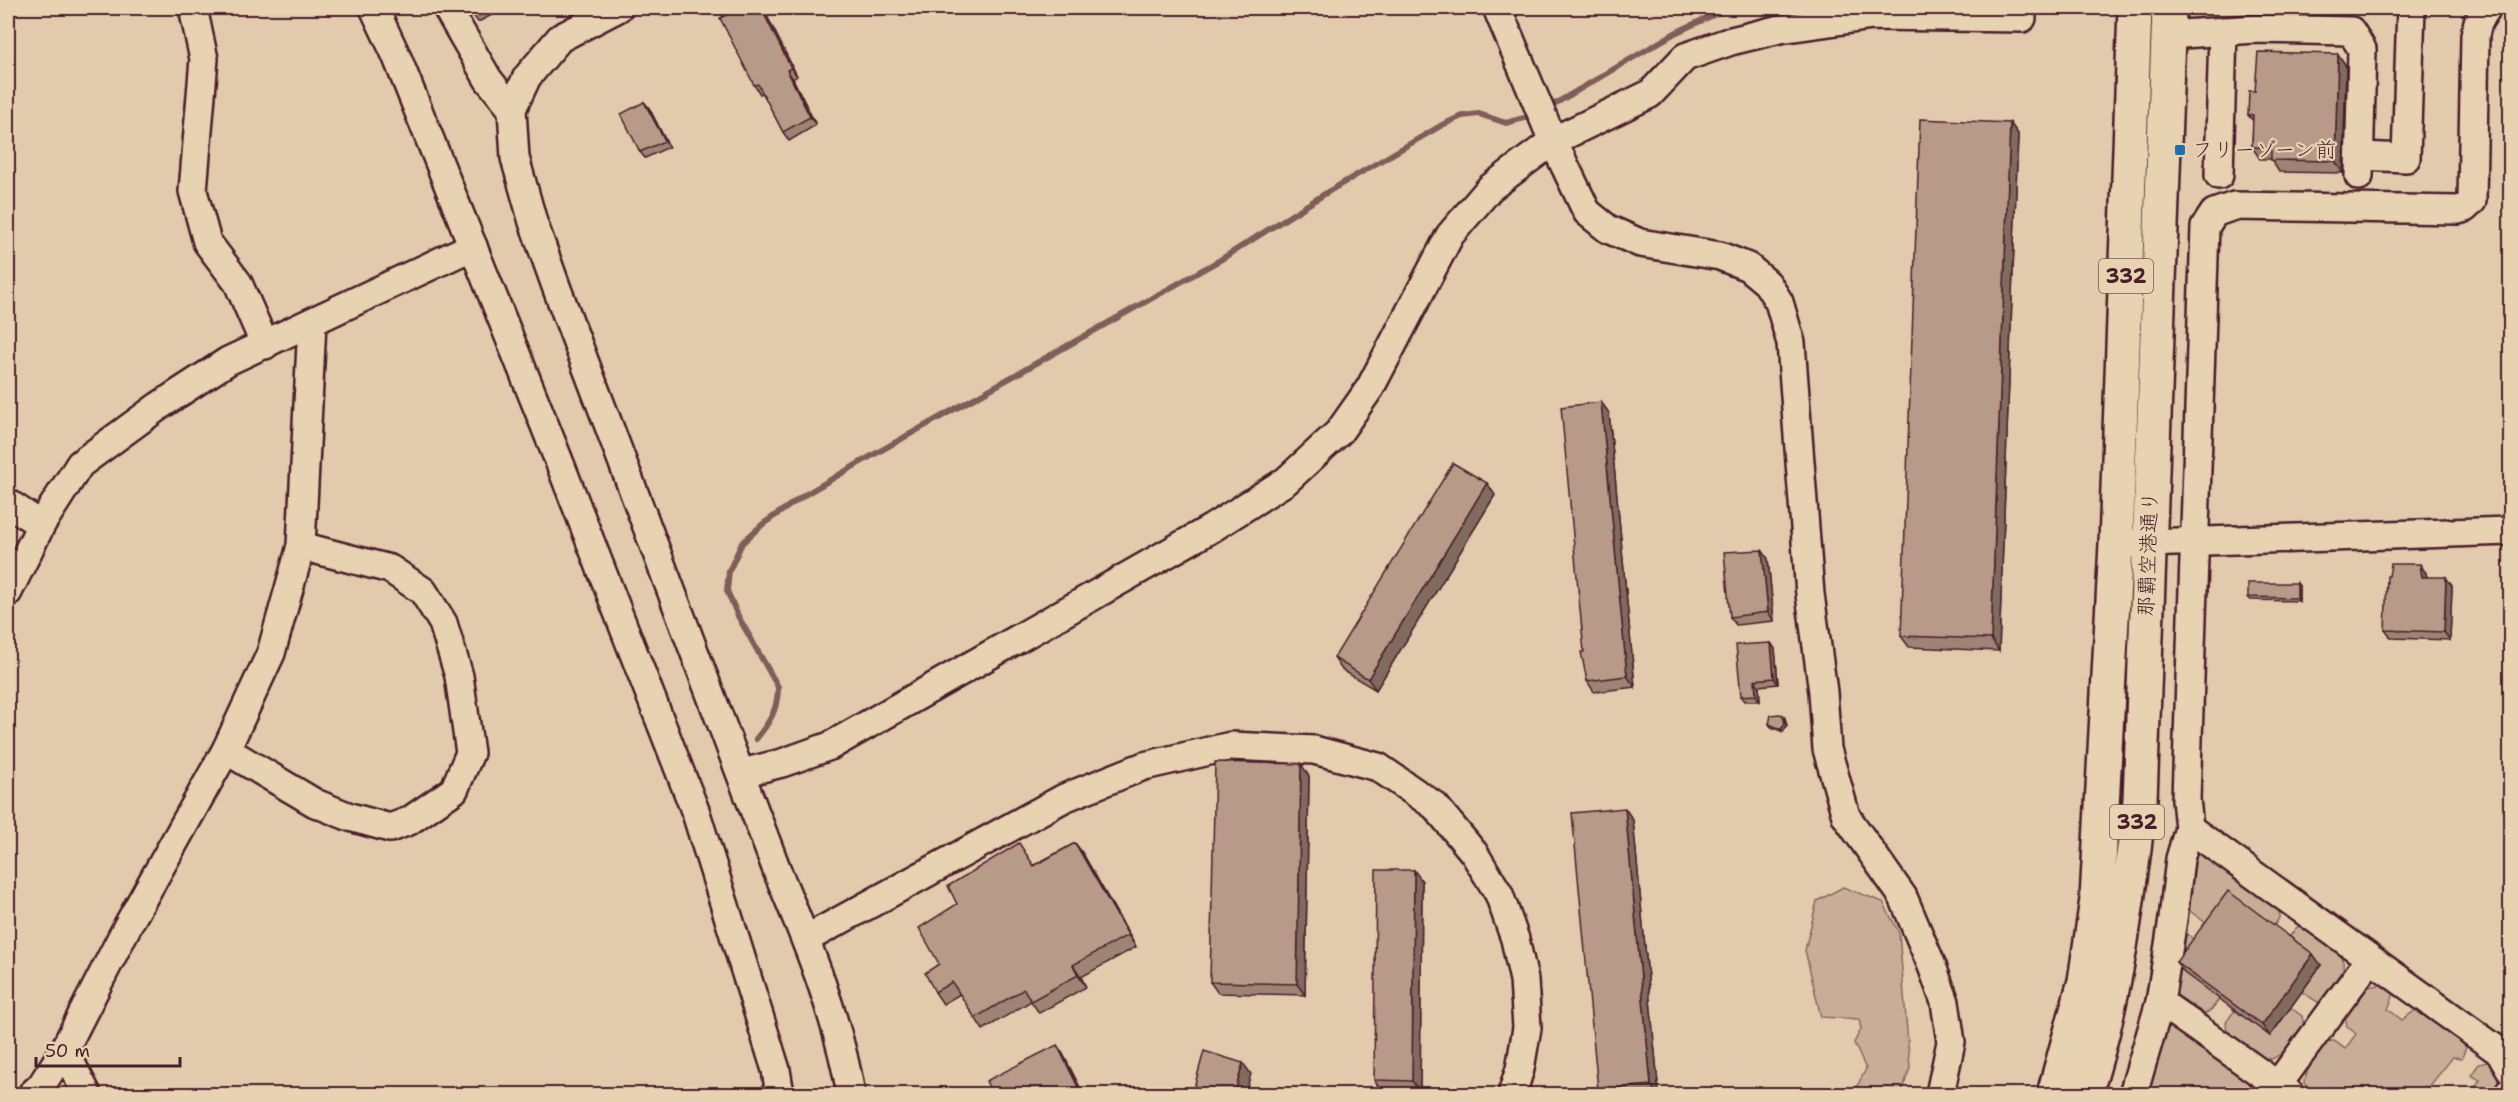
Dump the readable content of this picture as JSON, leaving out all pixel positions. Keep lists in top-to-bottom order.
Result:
{
  "streets": {
    "highway": ["332", "那覇空港通り"]
  },
  "places": {
    "transit": ["フリーゾーン前"]
  },
  "scale_bar": "50 m"
}
